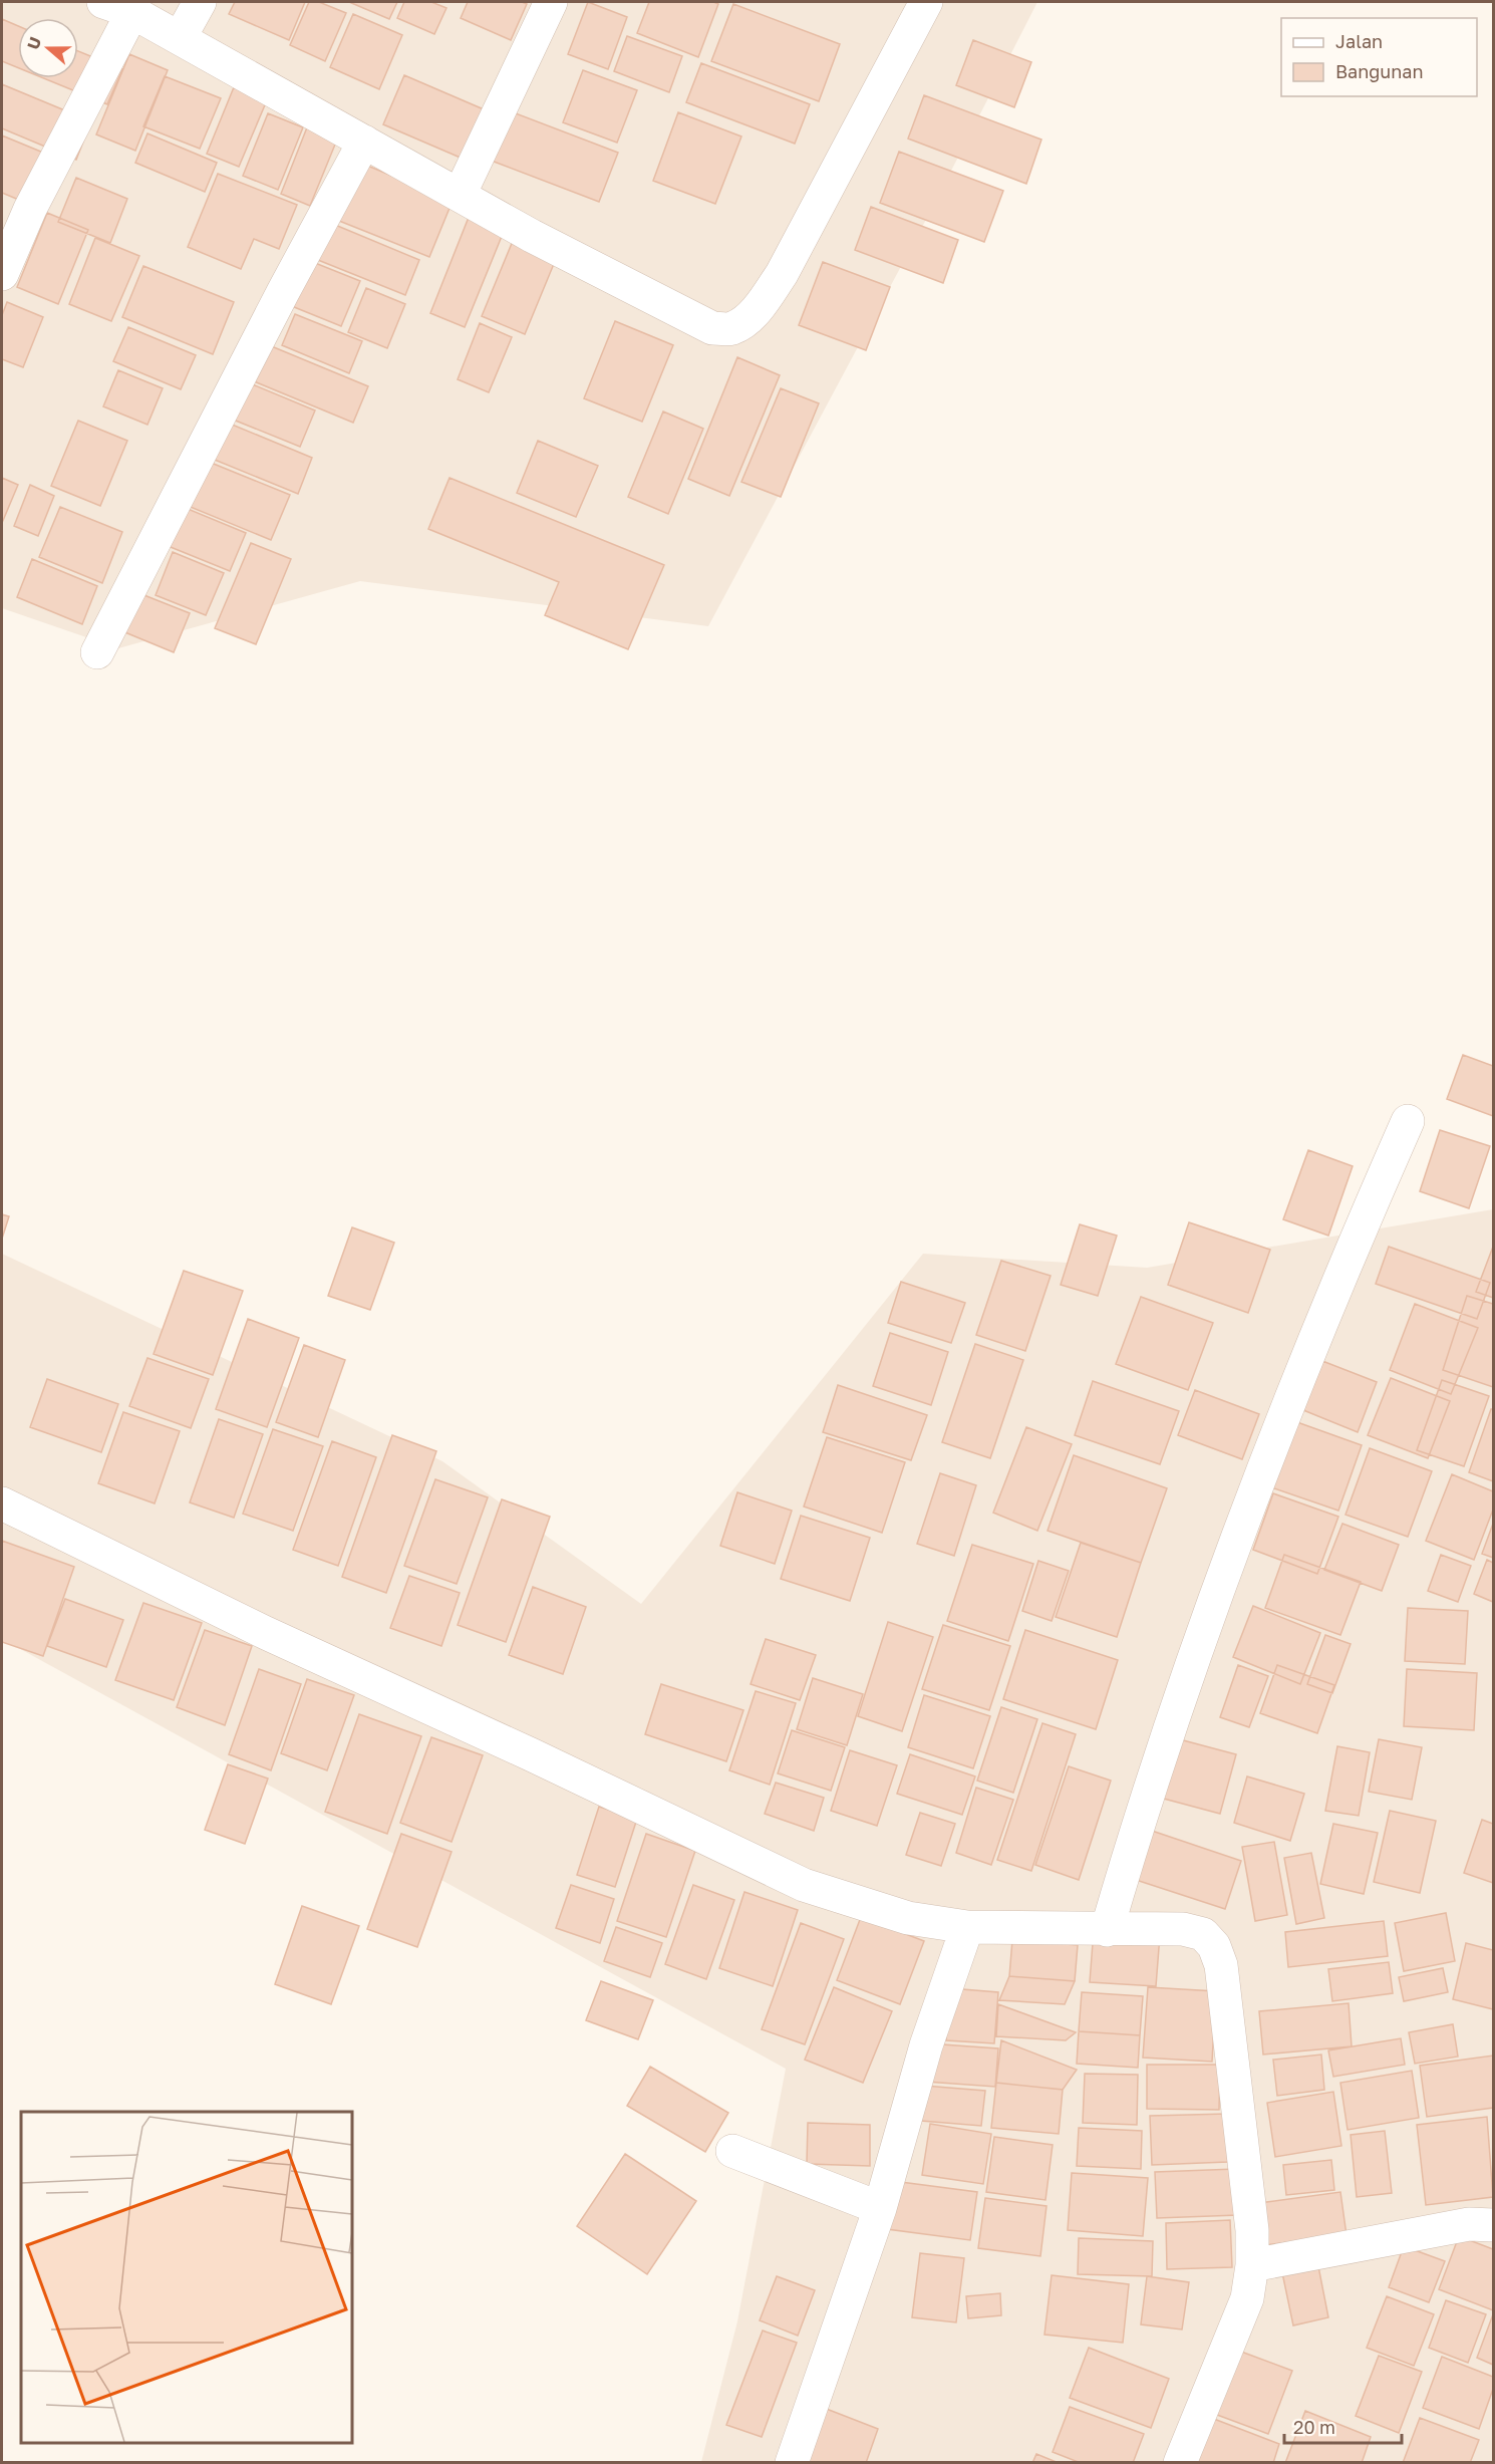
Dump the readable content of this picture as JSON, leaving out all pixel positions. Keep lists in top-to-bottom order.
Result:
{
  "legend": ["Jalan", "Bangunan"],
  "scale_bar": "20 m",
  "north": "left"
}
